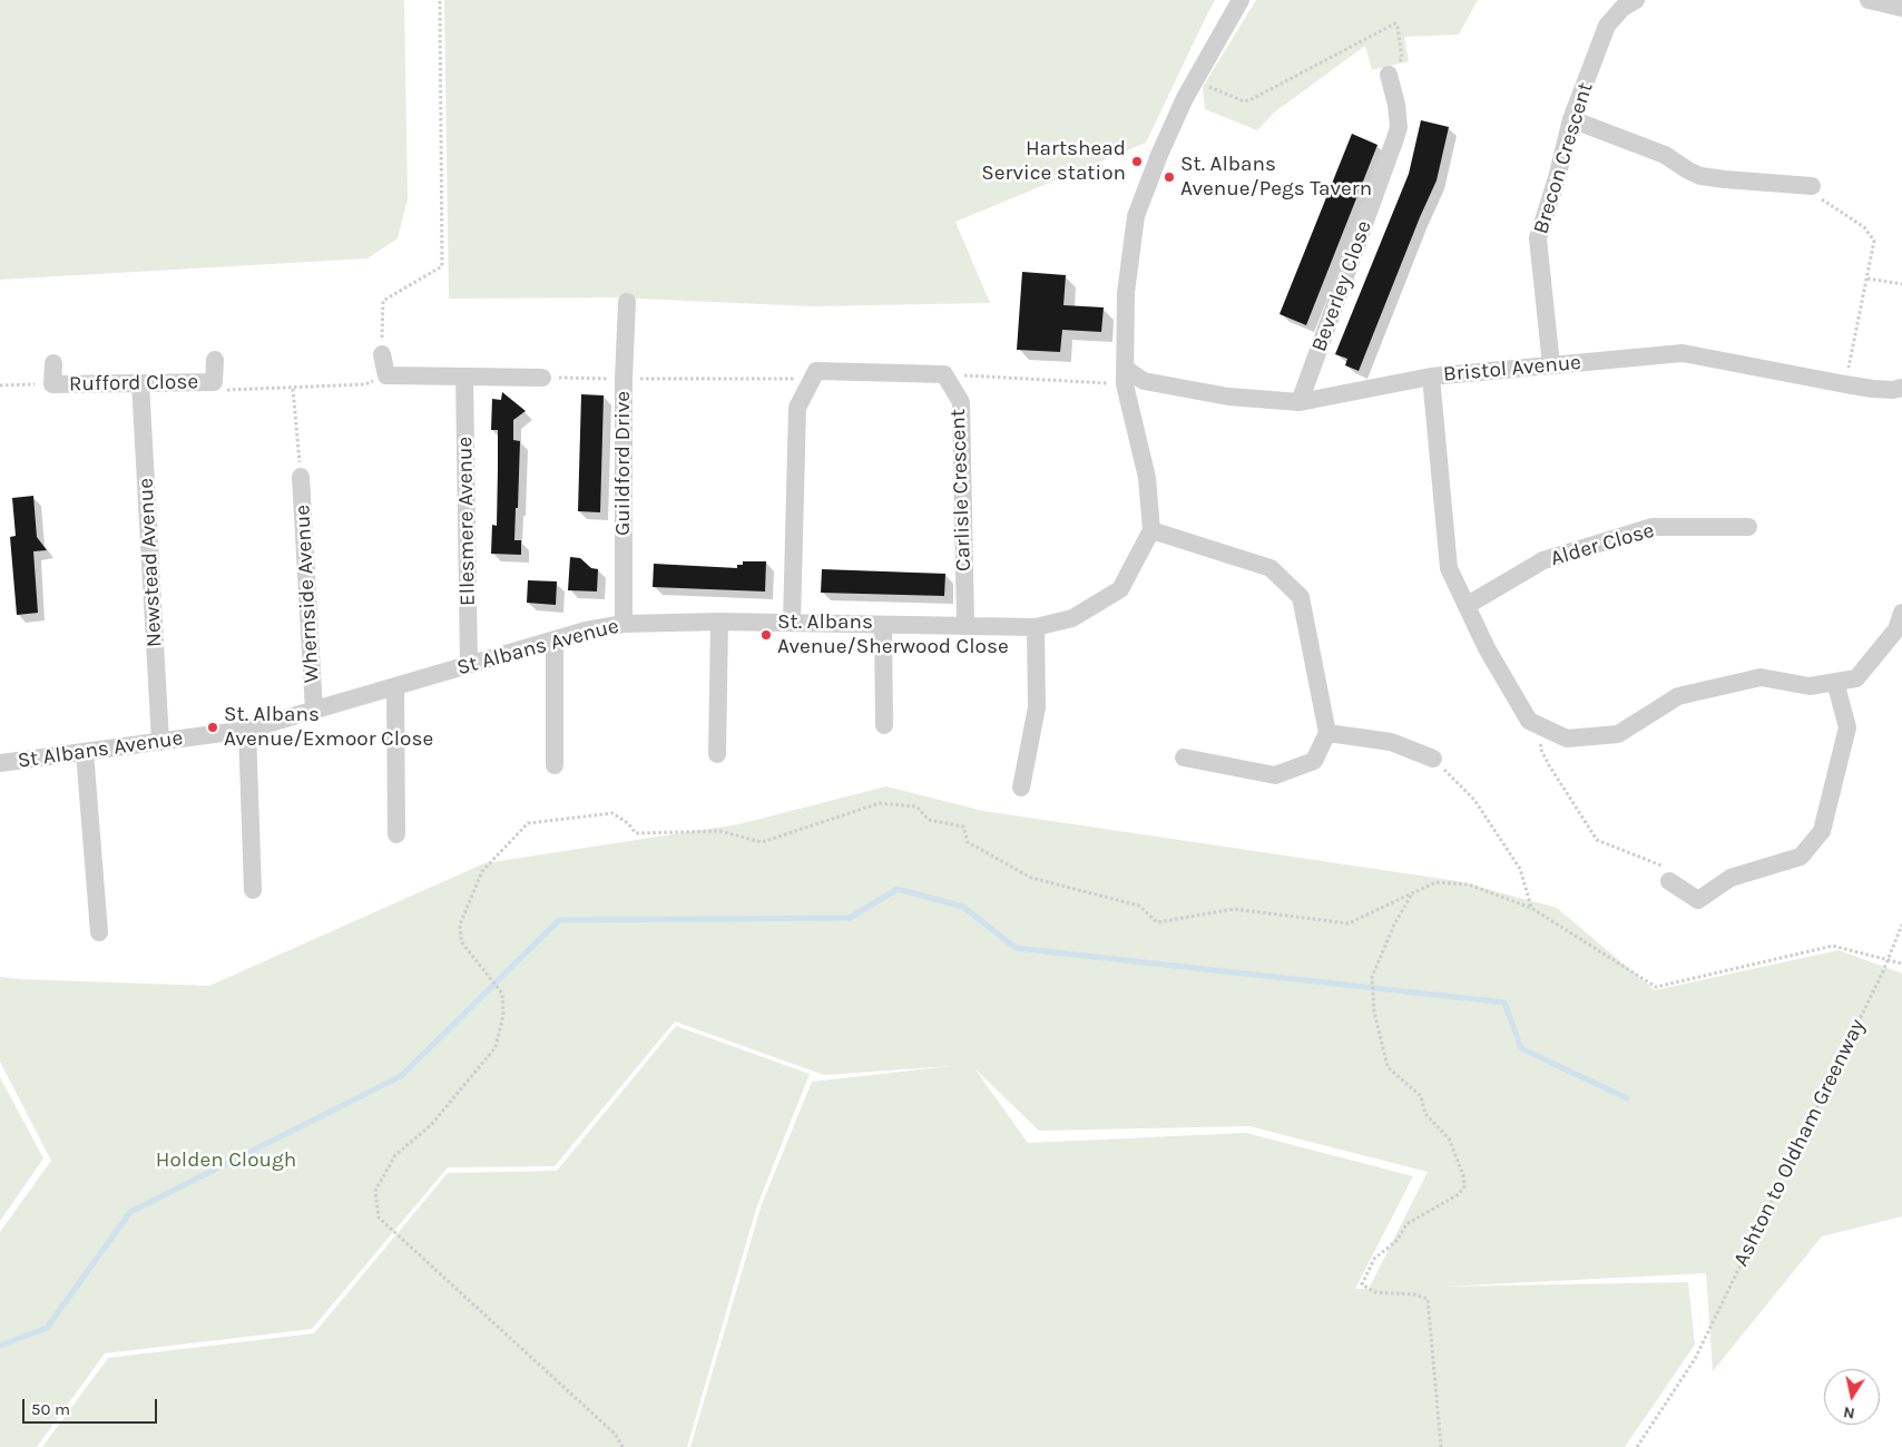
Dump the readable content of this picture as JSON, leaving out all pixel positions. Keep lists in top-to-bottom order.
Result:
{
  "streets": {
    "street": [
      "Brecon Crescent",
      "Beverley Close",
      "Bristol Avenue",
      "Rufford Close",
      "Guildford Drive",
      "Carlisle Crescent",
      "Ellesmere Avenue",
      "Alder Close",
      "Newstead Avenue",
      "Whernside Avenue",
      "St Albans Avenue"
    ],
    "path": ["Ashton to Oldham Greenway"]
  },
  "crossings": [
    ["Brecon Crescent", "Bristol Avenue"],
    ["Beverley Close", "Bristol Avenue"],
    ["Rufford Close", "Newstead Avenue"],
    ["Guildford Drive", "St Albans Avenue"],
    ["Carlisle Crescent", "St Albans Avenue"],
    ["Ellesmere Avenue", "St Albans Avenue"],
    ["Newstead Avenue", "St Albans Avenue"],
    ["Whernside Avenue", "St Albans Avenue"]
  ],
  "parks": ["Holden Clough"],
  "places": [
    "Hartshead Service station",
    "St. Albans Avenue/Pegs Tavern",
    "St. Albans Avenue/Sherwood Close",
    "St. Albans Avenue/Exmoor Close"
  ],
  "scale_bar": "50 m",
  "north": "bottom"
}
